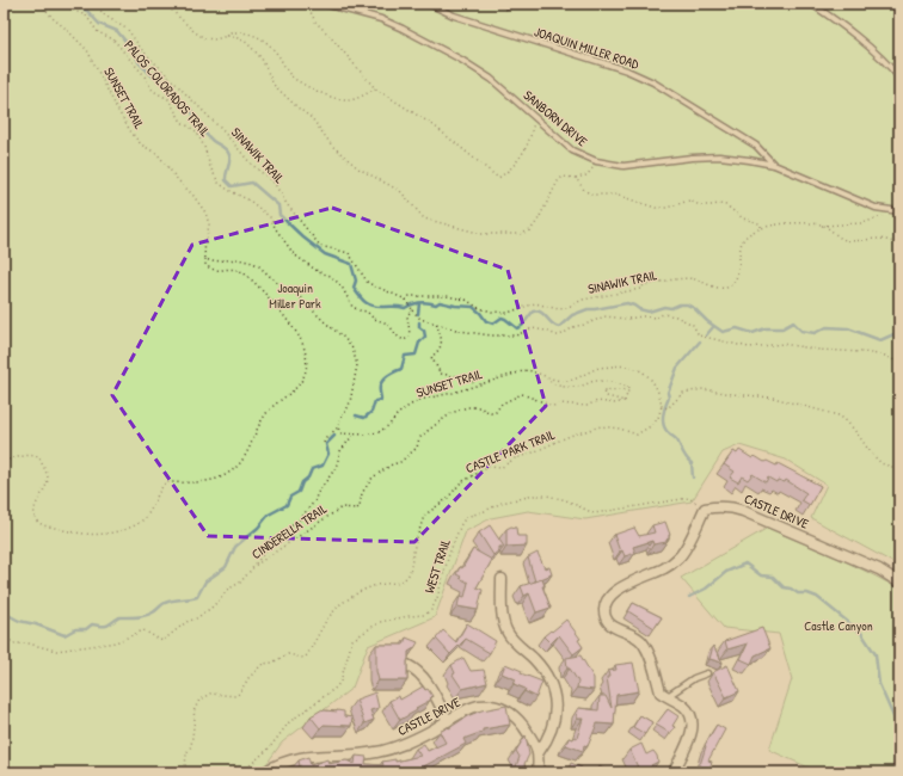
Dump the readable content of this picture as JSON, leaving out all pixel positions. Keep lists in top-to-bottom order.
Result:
{
  "streets": {
    "street": ["CASTLE DRIVE"],
    "lane": ["JOAQUIN MILLER ROAD", "SANBORN DRIVE"],
    "path": [
      "PALOS COLORADOS TRAIL",
      "SUNSET TRAIL",
      "SINAWIK TRAIL",
      "CASTLE PARK TRAIL",
      "CINDERELLA TRAIL",
      "WEST TRAIL"
    ]
  },
  "crossings": [
    ["JOAQUIN MILLER ROAD", "SANBORN DRIVE"],
    ["SUNSET TRAIL", "CASTLE PARK TRAIL"],
    ["CASTLE DRIVE", "WEST TRAIL"]
  ],
  "parks": ["Joaquin Miller Park", "Castle Canyon"]
}
